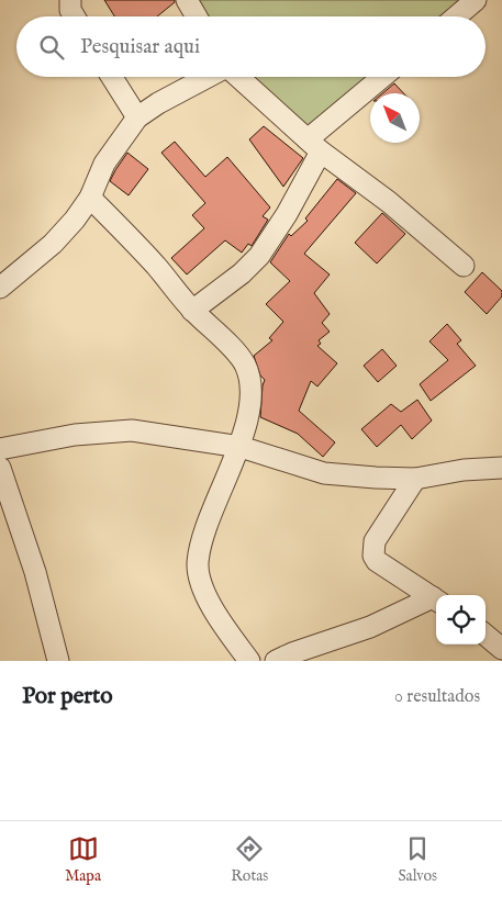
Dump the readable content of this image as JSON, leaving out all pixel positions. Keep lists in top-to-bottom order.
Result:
{
  "north": "top left",
  "page": {
    "search": "Pesquisar aqui",
    "heading": ["Por perto", "0 resultados"],
    "nav": ["Mapa", "Rotas", "Salvos"]
  }
}
